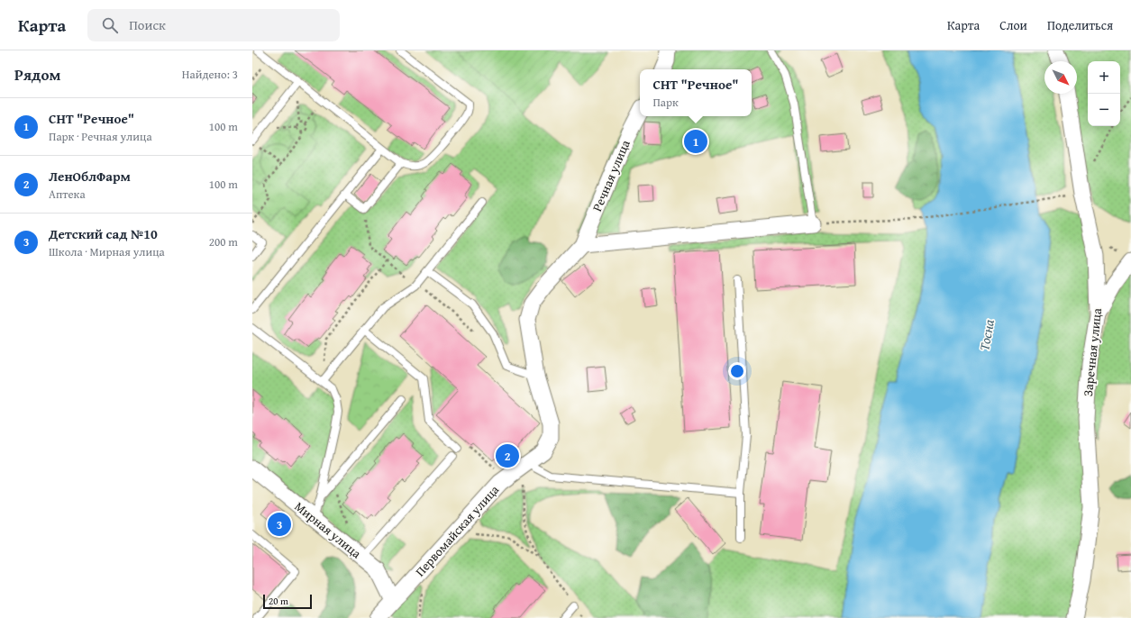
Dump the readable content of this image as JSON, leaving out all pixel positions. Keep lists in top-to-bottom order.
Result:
{
  "streets": {
    "street": [
      "Речная улица",
      "Заречная улица",
      "Мирная улица",
      "Первомайская улица"
    ]
  },
  "crossings": [
    ["Речная улица", "Первомайская улица"],
    ["Мирная улица", "Первомайская улица"]
  ],
  "water": ["Тосна"],
  "scale_bar": "20 m",
  "north": "bottom right",
  "page": {
    "header": "Карта",
    "search": "Поиск",
    "nav": ["Карта", "Слои", "Поделиться"],
    "heading": ["Рядом", "Найдено: 3"],
    "map_buttons": ["+", "−"],
    "popup": ["СНТ \"Речное\"", "Парк"],
    "list": [
      {
        "mark": "1",
        "name": "СНТ \"Речное\"",
        "note": "Парк · Речная улица",
        "value": "100 m"
      },
      {
        "mark": "2",
        "name": "ЛенОблФарм",
        "note": "Аптека",
        "value": "100 m"
      },
      {
        "mark": "3",
        "name": "Детский сад №10",
        "note": "Школа · Мирная улица",
        "value": "200 m"
      }
    ],
    "pins": ["1", "2", "3"],
    "scale": "20 m"
  }
}
